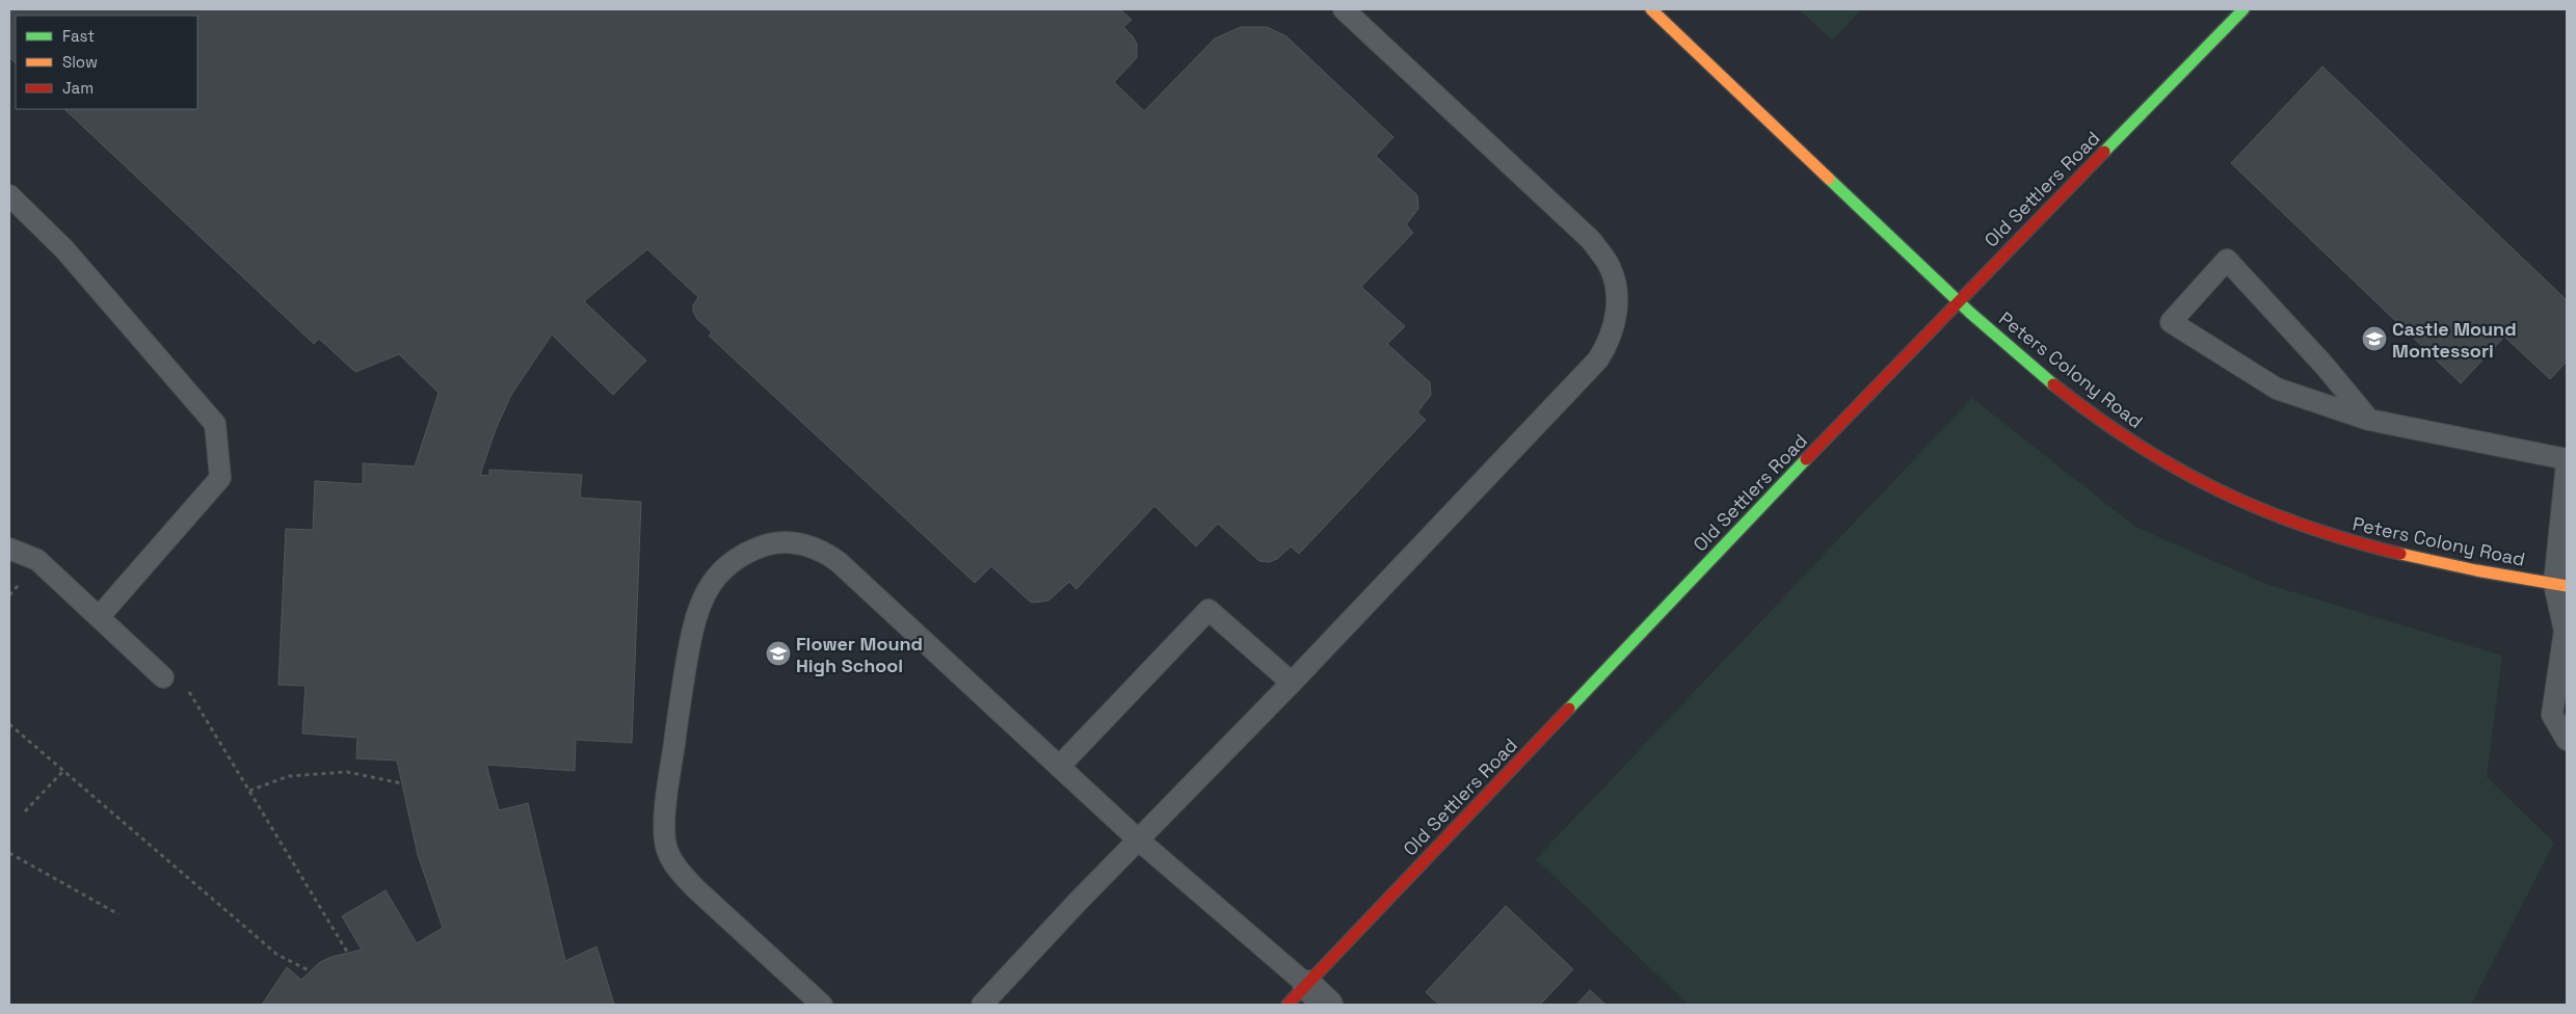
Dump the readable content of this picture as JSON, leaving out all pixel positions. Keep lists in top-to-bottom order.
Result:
{
  "streets": {
    "main road": ["Old Settlers Road", "Peters Colony Road"]
  },
  "crossings": [
    ["Old Settlers Road", "Peters Colony Road"]
  ],
  "places": {
    "school or university": ["Castle Mound Montessori", "Flower Mound High School"]
  },
  "legend": ["Fast", "Slow", "Jam"]
}
